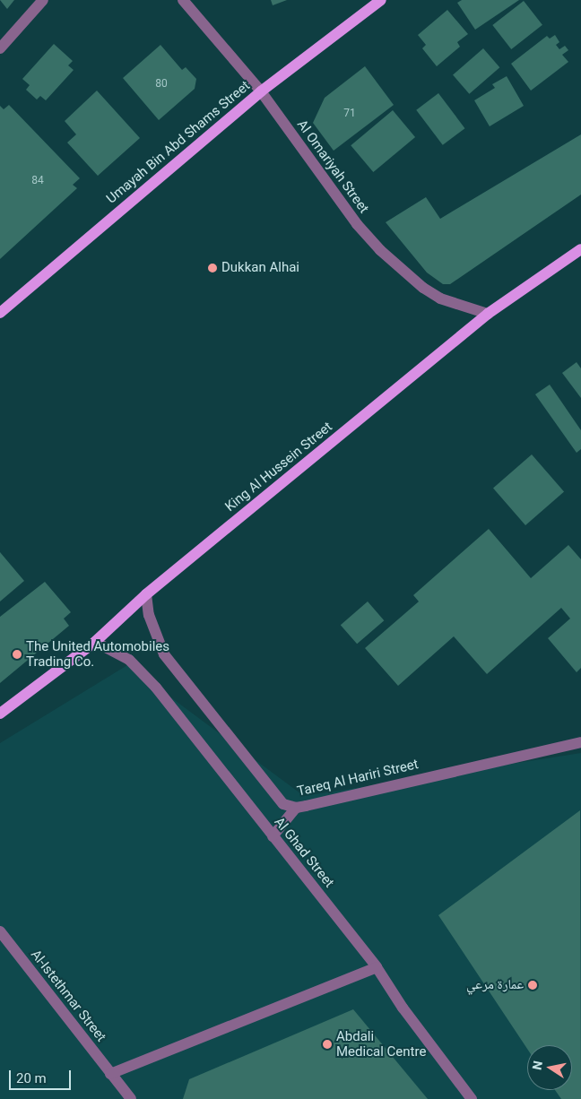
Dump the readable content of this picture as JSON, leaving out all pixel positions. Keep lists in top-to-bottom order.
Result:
{
  "streets": {
    "main road": ["Umayah Bin Abd Shams Street", "King Al Hussein Street"],
    "street": [
      "Al Omariyah Street",
      "Tareq Al Hariri Street",
      "Al Ghad Street",
      "Al-Istethmar Street"
    ]
  },
  "crossings": [
    ["Umayah Bin Abd Shams Street", "Al Omariyah Street"],
    ["Al Omariyah Street", "King Al Hussein Street"],
    ["King Al Hussein Street", "Tareq Al Hariri Street"],
    ["King Al Hussein Street", "Al Ghad Street"]
  ],
  "places": [
    "Dukkan Alhai",
    "The United Automobiles Trading Co.",
    "عمارة مرعي",
    "Abdali Medical Centre"
  ],
  "house_numbers": ["80", "71", "84"],
  "scale_bar": "20 m",
  "north": "left"
}
